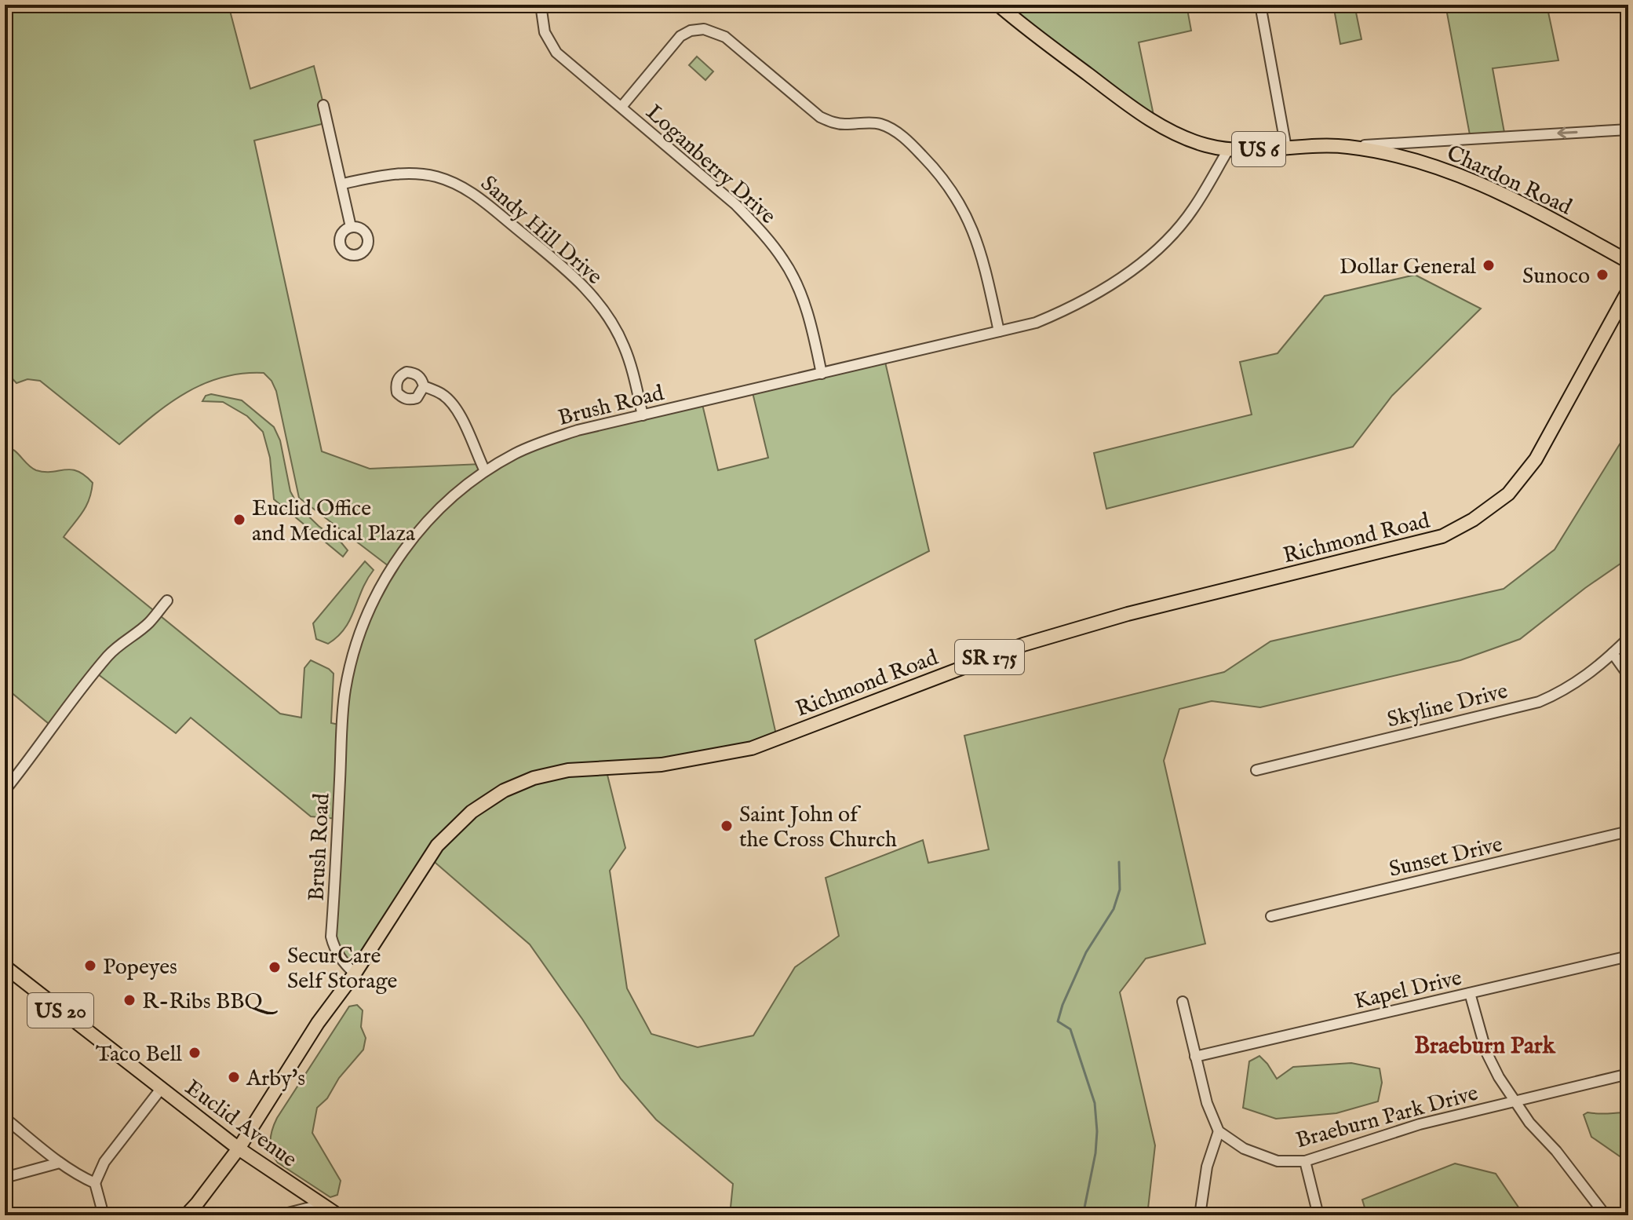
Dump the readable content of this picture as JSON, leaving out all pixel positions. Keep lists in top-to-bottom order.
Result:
{
  "streets": {
    "main road": [
      "US 6",
      "Chardon Road",
      "Richmond Road",
      "SR 175",
      "US 20",
      "Euclid Avenue"
    ],
    "street": [
      "Loganberry Drive",
      "Sandy Hill Drive",
      "Brush Road",
      "Skyline Drive",
      "Sunset Drive",
      "Kapel Drive",
      "Braeburn Park Drive"
    ]
  },
  "crossings": [
    ["Loganberry Drive", "Brush Road"],
    ["Chardon Road", "Brush Road"],
    ["Sandy Hill Drive", "Brush Road"],
    ["Brush Road", "Richmond Road"],
    ["Richmond Road", "SR 175"],
    ["Richmond Road", "Euclid Avenue"],
    ["SR 175", "Euclid Avenue"]
  ],
  "districts": ["Braeburn Park"],
  "places": [
    "Dollar General",
    "Sunoco",
    "Euclid Office and Medical Plaza",
    "Saint John of the Cross Church",
    "Popeyes",
    "SecurCare Self Storage",
    "R-Ribs BBQ",
    "Taco Bell",
    "Arby's"
  ]
}
